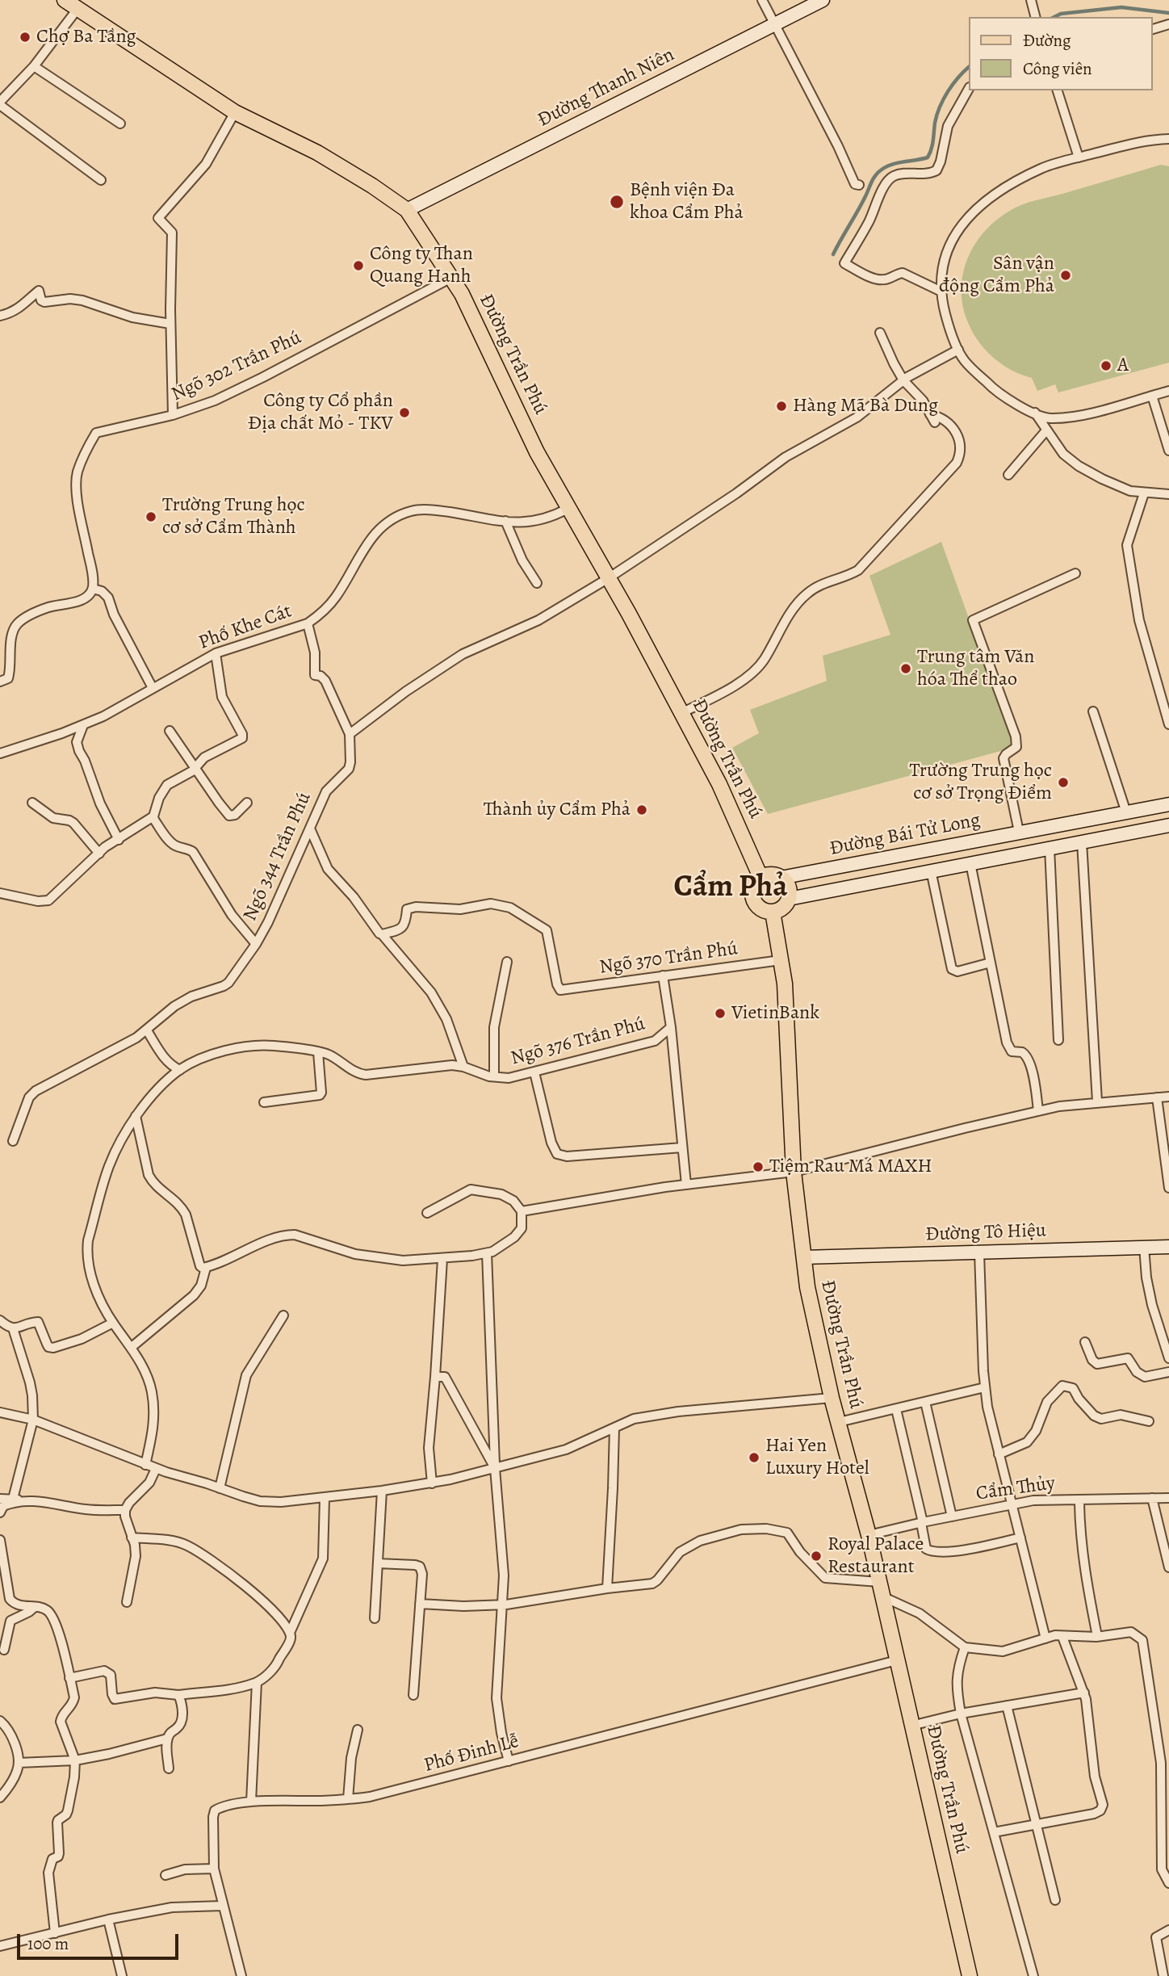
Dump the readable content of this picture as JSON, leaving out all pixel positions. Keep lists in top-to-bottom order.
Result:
{
  "streets": {
    "main road": ["Đường Trần Phú"],
    "street": [
      "Đường Thanh Niên",
      "Ngõ 302 Trần Phú",
      "Phố Khe Cát",
      "Đường Bái Tử Long",
      "Ngõ 344 Trần Phú",
      "Ngõ 370 Trần Phú",
      "Ngõ 376 Trần Phú",
      "Đường Tô Hiệu",
      "Cẩm Thủy",
      "Phố Đinh Lễ"
    ]
  },
  "crossings": [
    ["Đường Thanh Niên", "Đường Trần Phú"],
    ["Đường Trần Phú", "Ngõ 302 Trần Phú"],
    ["Đường Trần Phú", "Phố Khe Cát"],
    ["Đường Trần Phú", "Đường Bái Tử Long"],
    ["Đường Trần Phú", "Ngõ 370 Trần Phú"],
    ["Đường Trần Phú", "Đường Tô Hiệu"],
    ["Đường Trần Phú", "Cẩm Thủy"],
    ["Đường Trần Phú", "Phố Đinh Lễ"],
    ["Ngõ 370 Trần Phú", "Ngõ 376 Trần Phú"]
  ],
  "districts": ["Cẩm Phả"],
  "places": [
    "Chợ Ba Tầng",
    "Bệnh viện Đa khoa Cẩm Phả",
    "Công ty Than Quang Hanh",
    "Sân vận động Cẩm Phả",
    "A",
    "Hàng Mã Bà Dung",
    "Công ty Cổ phần Địa chất Mỏ - TKV",
    "Trường Trung học cơ sở Cẩm Thành",
    "Trung tâm Văn hóa Thể thao",
    "Trường Trung học cơ sở Trọng Điểm",
    "Thành ủy Cẩm Phả",
    "VietinBank",
    "Tiệm Rau Má MAXH",
    "Hai Yen Luxury Hotel",
    "Royal Palace Restaurant"
  ],
  "legend": ["Đường", "Công viên"],
  "scale_bar": "100 m"
}
